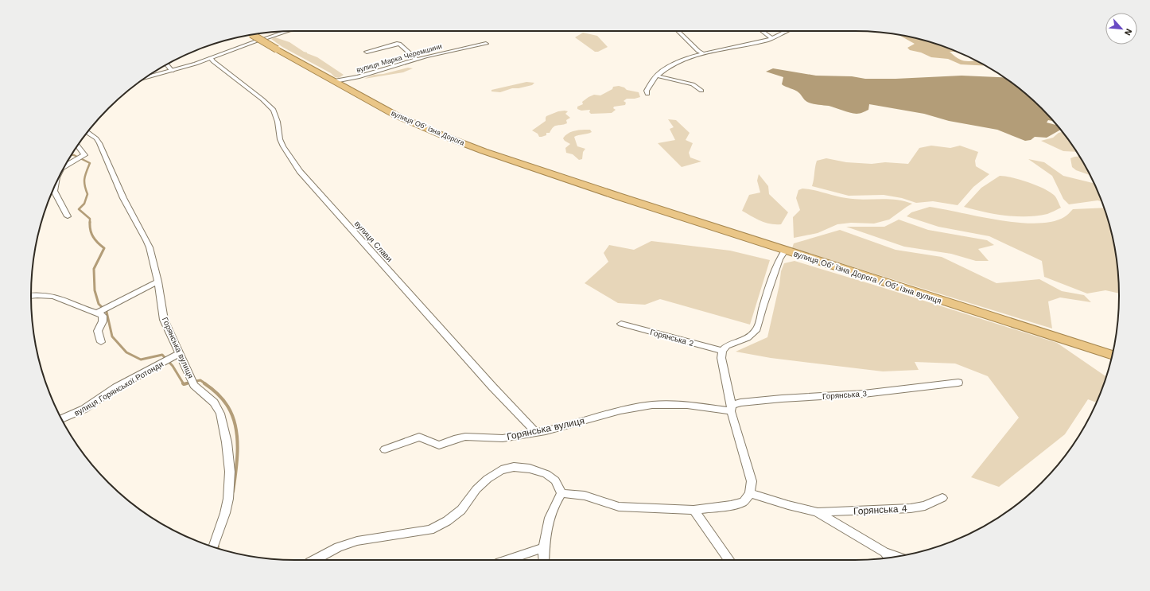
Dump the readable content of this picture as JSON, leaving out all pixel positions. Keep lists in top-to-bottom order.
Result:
{
  "streets": {
    "highway": ["вулиця Обʼїзна Дорога", "вулиця Обʼїзна Дорога / Обʼїзна вулиця"],
    "street": [
      "вулиця Марка Черемшини",
      "вулиця Слави",
      "Горянська 2",
      "Горянська вулиця",
      "вулиця Горянської Ротонди",
      "Горянська 3",
      "Горянська 4"
    ]
  },
  "crossings": [
    ["вулиця Марка Черемшини", "вулиця Обʼїзна Дорога"],
    ["вулиця Обʼїзна Дорога", "вулиця Обʼїзна Дорога / Обʼїзна вулиця"],
    ["вулиця Слави", "Горянська вулиця"],
    ["Горянська вулиця", "вулиця Горянської Ротонди"],
    ["Горянська вулиця", "Горянська 3"]
  ],
  "north": "bottom right"
}
